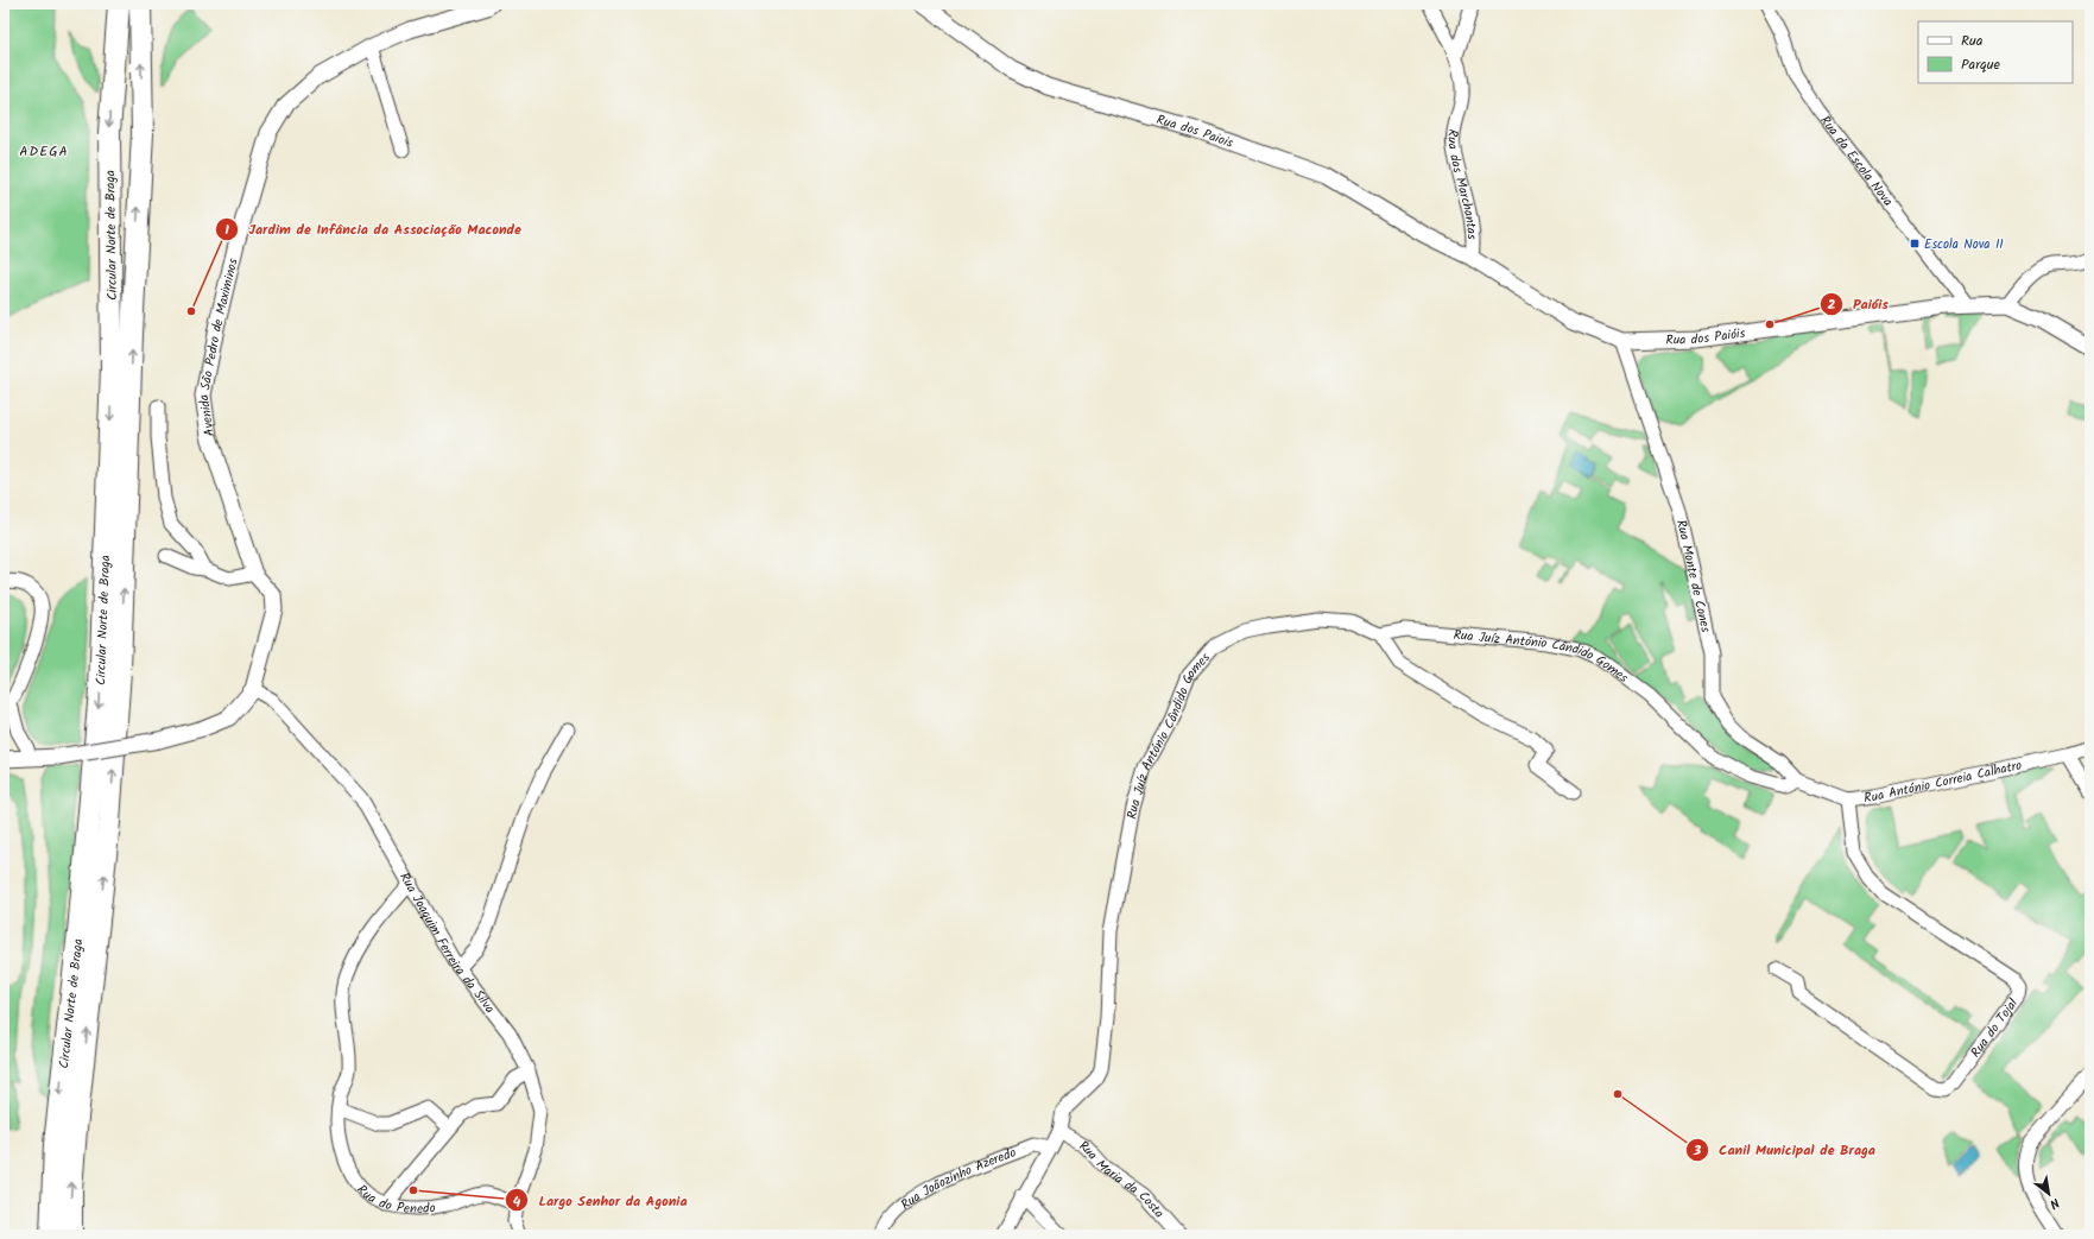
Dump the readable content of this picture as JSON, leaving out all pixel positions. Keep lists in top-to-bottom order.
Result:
{
  "streets": {
    "highway": ["Circular Norte de Braga"],
    "street": [
      "Rua dos Paiois",
      "Rua da Escola Nova",
      "Rua das Marchantas",
      "Rua dos Paióis",
      "Avenida São Pedro de Maximinos",
      "Rua Monte de Cones",
      "Rua Juíz António Cândido Gomes",
      "Rua António Correia Calhatro",
      "Rua Joaquim Ferreira da Silva",
      "Rua do Tojal",
      "Rua Joãozinho Azeredo",
      "Rua Maria da Costa",
      "Rua do Penedo"
    ]
  },
  "crossings": [
    ["Rua dos Paiois", "Rua das Marchantas"],
    ["Rua dos Paiois", "Rua dos Paióis"],
    ["Rua da Escola Nova", "Rua dos Paióis"],
    ["Rua das Marchantas", "Rua dos Paióis"],
    ["Rua dos Paióis", "Rua Monte de Cones"],
    ["Avenida São Pedro de Maximinos", "Rua Joaquim Ferreira da Silva"],
    ["Rua Monte de Cones", "Rua Juíz António Cândido Gomes"],
    ["Rua Monte de Cones", "Rua António Correia Calhatro"],
    ["Rua Juíz António Cândido Gomes", "Rua António Correia Calhatro"],
    ["Rua Juíz António Cândido Gomes", "Rua Joãozinho Azeredo"],
    ["Rua Juíz António Cândido Gomes", "Rua Maria da Costa"],
    ["Rua António Correia Calhatro", "Rua do Tojal"],
    ["Rua Joaquim Ferreira da Silva", "Rua do Penedo"]
  ],
  "districts": ["ADEGA"],
  "places": {
    "transit": ["Escola Nova II"],
    "other": [
      "Jardim de Infância da Associação Maconde",
      "Paióis",
      "Canil Municipal de Braga",
      "Largo Senhor da Agonia"
    ]
  },
  "legend": ["Rua", "Parque"],
  "north": "bottom right"
}
